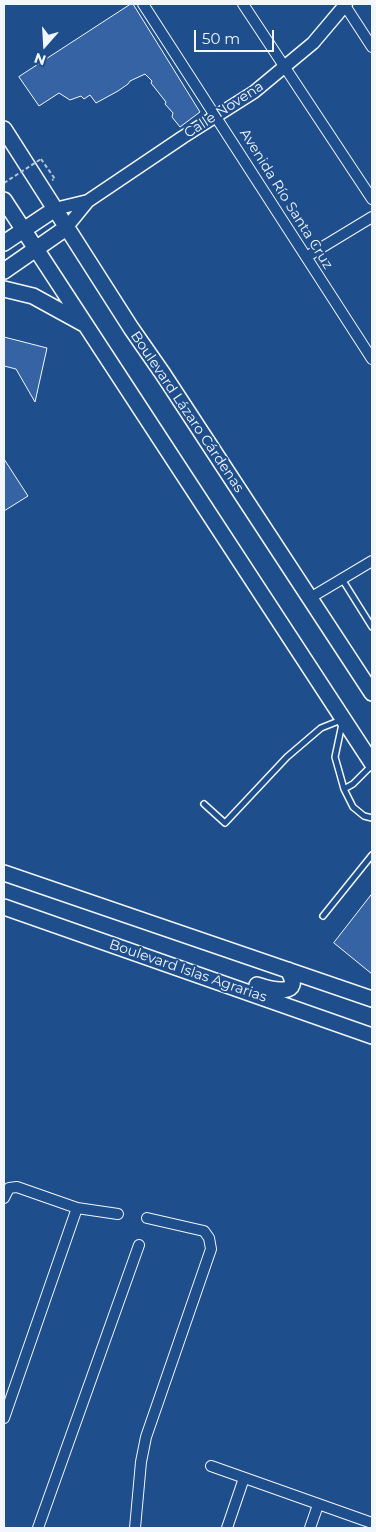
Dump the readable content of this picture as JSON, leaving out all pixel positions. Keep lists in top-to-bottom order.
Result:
{
  "streets": {
    "main road": ["Calle Novena", "Boulevard Lázaro Cárdenas", "Boulevard Islas Agrarias"],
    "street": ["Avenida Río Santa Cruz"]
  },
  "crossings": [
    ["Calle Novena", "Avenida Río Santa Cruz"],
    ["Calle Novena", "Boulevard Lázaro Cárdenas"]
  ],
  "scale_bar": "50 m",
  "north": "bottom"
}
